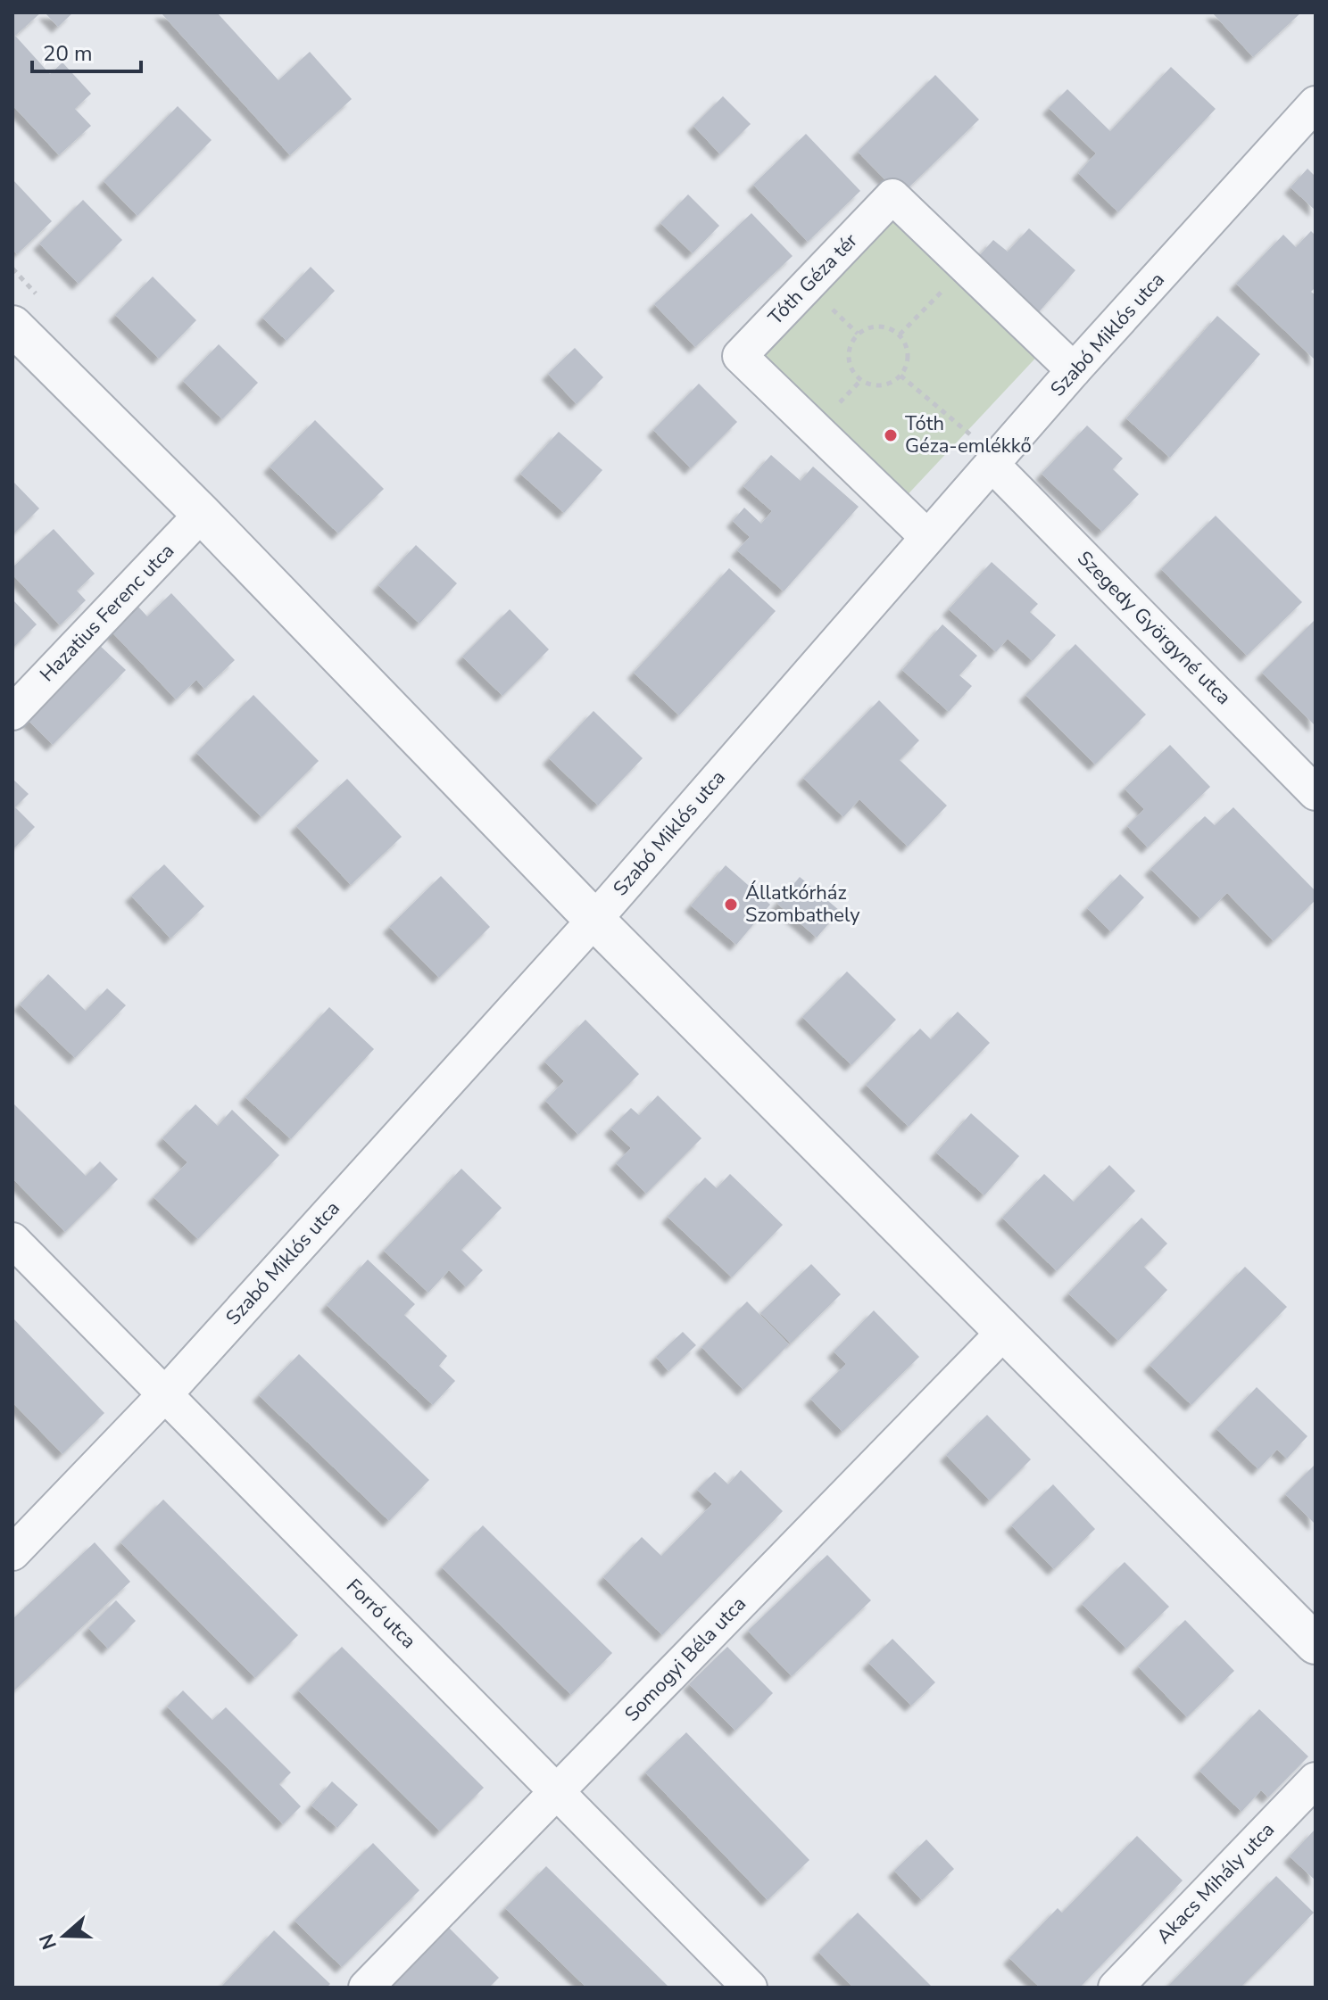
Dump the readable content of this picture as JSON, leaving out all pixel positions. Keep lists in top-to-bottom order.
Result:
{
  "streets": {
    "street": [
      "Tóth Géza tér",
      "Szabó Miklós utca",
      "Hazatius Ferenc utca",
      "Szegedy Györgyné utca",
      "Forró utca",
      "Somogyi Béla utca",
      "Akacs Mihály utca"
    ]
  },
  "crossings": [
    ["Tóth Géza tér", "Szabó Miklós utca"],
    ["Szabó Miklós utca", "Szegedy Györgyné utca"],
    ["Szabó Miklós utca", "Forró utca"],
    ["Forró utca", "Somogyi Béla utca"]
  ],
  "places": ["Tóth Géza-emlékkő", "Állatkórház Szombathely"],
  "scale_bar": "20 m",
  "north": "left"
}
